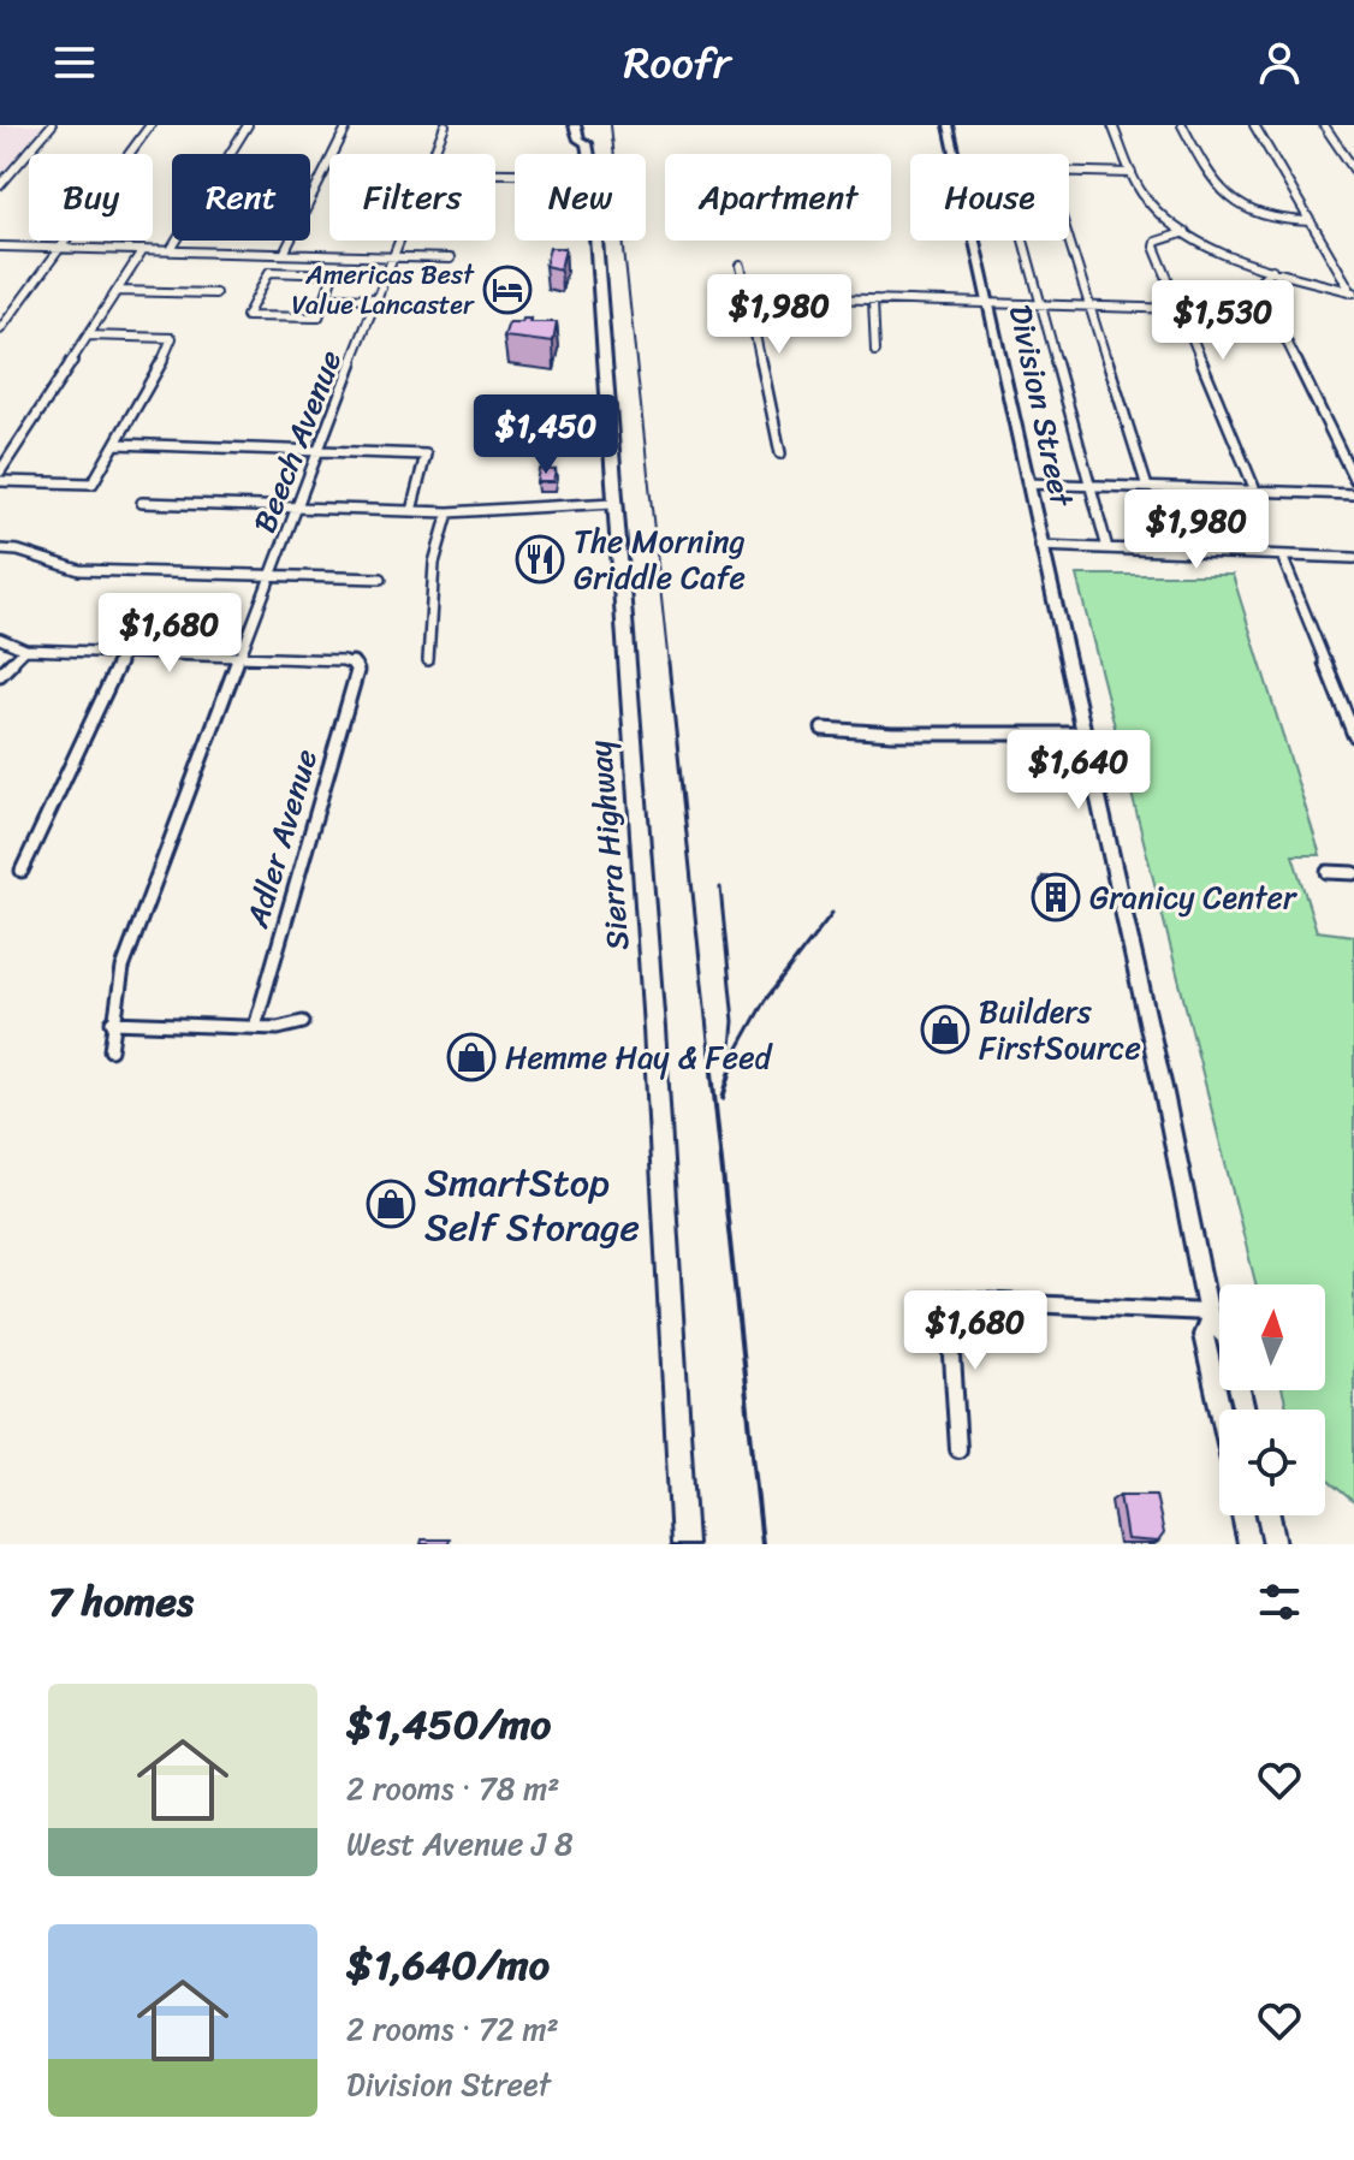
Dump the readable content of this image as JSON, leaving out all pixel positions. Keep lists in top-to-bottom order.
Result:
{
  "streets": {
    "main road": ["Division Street", "Sierra Highway"],
    "street": ["Beech Avenue", "Adler Avenue"]
  },
  "crossings": [
    ["Beech Avenue", "Adler Avenue"]
  ],
  "places": {
    "hotel": ["Americas Best Value Lancaster"],
    "restaurant": ["The Morning Griddle Cafe"],
    "building": ["Granicy Center"],
    "shop": ["Builders FirstSource", "Hemme Hay & Feed", "SmartStop Self Storage"]
  },
  "north": "top",
  "page": {
    "header": "Roofr",
    "chip": [
      "Buy",
      "Rent",
      "Filters",
      "New",
      "Apartment",
      "House"
    ],
    "price": [
      "$1,980",
      "$1,530",
      "$1,450",
      "$1,980",
      "$1,680",
      "$1,640",
      "$1,680"
    ],
    "heading": "7 homes",
    "list": [
      {
        "name": "$1,450/mo",
        "note": "2 rooms · 78 m² · West Avenue J 8"
      },
      {
        "name": "$1,640/mo",
        "note": "2 rooms · 72 m² · Division Street"
      }
    ]
  }
}
